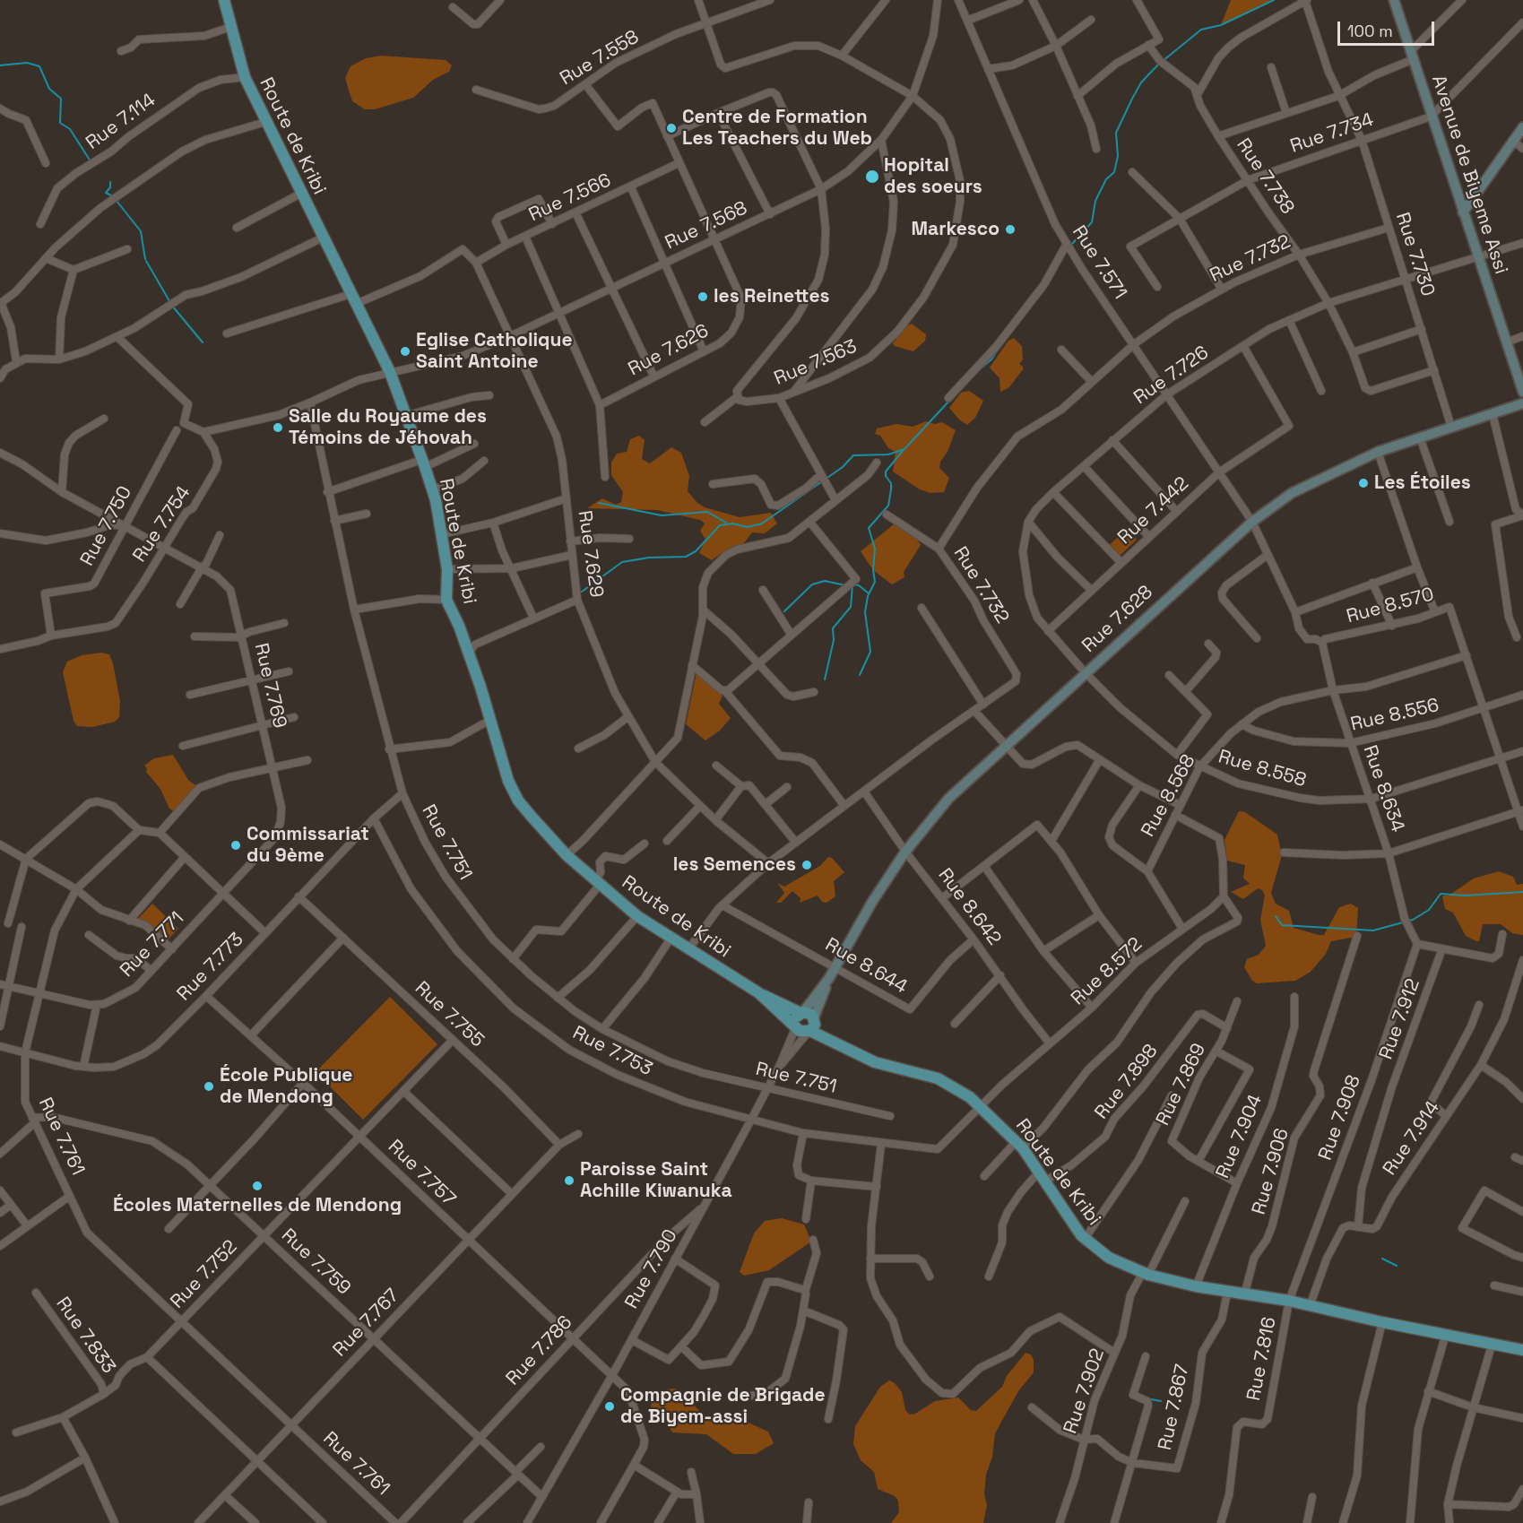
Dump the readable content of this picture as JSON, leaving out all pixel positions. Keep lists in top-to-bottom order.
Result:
{
  "streets": {
    "main road": ["Route de Kribi", "Avenue de Biyeme Assi", "Rue 7.628"],
    "street": [
      "Rue 7.558",
      "Rue 7.114",
      "Rue 7.734",
      "Rue 7.738",
      "Rue 7.566",
      "Rue 7.568",
      "Rue 7.730",
      "Rue 7.732",
      "Rue 7.571",
      "Rue 7.626",
      "Rue 7.563",
      "Rue 7.726",
      "Rue 7.442",
      "Rue 7.754",
      "Rue 7.750",
      "Rue 7.629",
      "Rue 8.570",
      "Rue 7.769",
      "Rue 8.556",
      "Rue 8.558",
      "Rue 8.634",
      "Rue 8.568",
      "Rue 7.751",
      "Rue 8.642",
      "Rue 7.771",
      "Rue 8.644",
      "Rue 7.773",
      "Rue 8.572",
      "Rue 7.755",
      "Rue 7.912",
      "Rue 7.753",
      "Rue 7.898",
      "Rue 7.869",
      "Rue 7.908",
      "Rue 7.761",
      "Rue 7.904",
      "Rue 7.914",
      "Rue 7.906",
      "Rue 7.757",
      "Rue 7.759",
      "Rue 7.790",
      "Rue 7.752",
      "Rue 7.767",
      "Rue 7.833",
      "Rue 7.786",
      "Rue 7.816",
      "Rue 7.902",
      "Rue 7.867"
    ]
  },
  "crossings": [
    ["Rue 7.558", "Rue 7.626"],
    ["Rue 7.558", "Rue 7.563"],
    ["Rue 7.114", "Route de Kribi"],
    ["Rue 7.734", "Avenue de Biyeme Assi"],
    ["Rue 7.734", "Rue 7.738"],
    ["Rue 7.734", "Rue 7.730"],
    ["Route de Kribi", "Rue 7.568"],
    ["Route de Kribi", "Rue 7.732"],
    ["Route de Kribi", "Rue 7.628"],
    ["Route de Kribi", "Rue 8.572"],
    ["Route de Kribi", "Rue 7.898"],
    ["Route de Kribi", "Rue 7.908"],
    ["Route de Kribi", "Rue 7.904"],
    ["Route de Kribi", "Rue 7.914"],
    ["Route de Kribi", "Rue 7.906"],
    ["Route de Kribi", "Rue 7.790"],
    ["Route de Kribi", "Rue 7.816"],
    ["Route de Kribi", "Rue 7.902"],
    ["Route de Kribi", "Rue 7.867"],
    ["Avenue de Biyeme Assi", "Rue 7.726"],
    ["Rue 7.738", "Rue 7.730"],
    ["Rue 7.738", "Rue 7.732"],
    ["Rue 7.738", "Rue 7.726"],
    ["Rue 7.566", "Rue 7.626"],
    ["Rue 7.566", "Rue 7.629"],
    ["Rue 7.568", "Rue 7.626"],
    ["Rue 7.568", "Rue 7.563"],
    ["Rue 7.568", "Rue 7.629"],
    ["Rue 7.730", "Rue 7.732"],
    ["Rue 7.730", "Rue 7.726"],
    ["Rue 7.730", "Rue 7.628"],
    ["Rue 7.732", "Rue 7.571"],
    ["Rue 7.732", "Rue 7.629"],
    ["Rue 7.732", "Rue 8.642"],
    ["Rue 7.732", "Rue 8.644"],
    ["Rue 7.571", "Rue 7.726"],
    ["Rue 7.571", "Rue 7.442"],
    ["Rue 7.571", "Rue 7.628"],
    ["Rue 7.626", "Rue 7.563"],
    ["Rue 7.726", "Rue 7.442"],
    ["Rue 7.726", "Rue 7.628"],
    ["Rue 7.726", "Rue 8.558"],
    ["Rue 7.754", "Rue 7.750"],
    ["Rue 7.754", "Rue 7.769"],
    ["Rue 7.750", "Rue 7.769"],
    ["Rue 8.570", "Rue 8.556"],
    ["Rue 8.570", "Rue 8.558"],
    ["Rue 8.570", "Rue 8.634"],
    ["Rue 8.570", "Rue 8.568"],
    ["Rue 7.628", "Rue 8.558"],
    ["Rue 7.628", "Rue 8.642"],
    ["Rue 7.628", "Rue 8.644"],
    ["Rue 7.769", "Rue 7.771"],
    ["Rue 8.556", "Rue 8.634"],
    ["Rue 8.556", "Rue 8.568"],
    ["Rue 8.558", "Rue 8.634"],
    ["Rue 8.558", "Rue 8.568"],
    ["Rue 8.634", "Rue 8.568"],
    ["Rue 8.634", "Rue 7.908"],
    ["Rue 7.751", "Rue 7.773"],
    ["Rue 7.751", "Rue 7.790"],
    ["Rue 8.642", "Rue 8.644"],
    ["Rue 8.642", "Rue 8.572"],
    ["Rue 7.771", "Rue 7.761"],
    ["Rue 7.773", "Rue 7.755"],
    ["Rue 7.773", "Rue 7.753"],
    ["Rue 7.773", "Rue 7.761"],
    ["Rue 7.773", "Rue 7.757"],
    ["Rue 8.572", "Rue 7.753"],
    ["Rue 7.755", "Rue 7.752"],
    ["Rue 7.755", "Rue 7.767"],
    ["Rue 7.912", "Rue 7.914"],
    ["Rue 7.753", "Rue 7.790"],
    ["Rue 7.898", "Rue 7.869"],
    ["Rue 7.869", "Rue 7.904"],
    ["Rue 7.908", "Rue 7.816"],
    ["Rue 7.761", "Rue 7.759"],
    ["Rue 7.761", "Rue 7.752"],
    ["Rue 7.761", "Rue 7.767"],
    ["Rue 7.757", "Rue 7.790"],
    ["Rue 7.757", "Rue 7.752"],
    ["Rue 7.757", "Rue 7.767"],
    ["Rue 7.757", "Rue 7.786"],
    ["Rue 7.759", "Rue 7.790"],
    ["Rue 7.759", "Rue 7.752"],
    ["Rue 7.759", "Rue 7.767"],
    ["Rue 7.759", "Rue 7.786"],
    ["Rue 7.790", "Rue 7.786"],
    ["Rue 7.752", "Rue 7.833"],
    ["Rue 7.902", "Rue 7.867"]
  ],
  "places": [
    "Centre de Formation Les Teachers du Web",
    "Hopital des soeurs",
    "Markesco",
    "les Reinettes",
    "Eglise Catholique Saint Antoine",
    "Salle du Royaume des Témoins de Jéhovah",
    "Les Étoiles",
    "Commissariat du 9ème",
    "les Semences",
    "École Publique de Mendong",
    "Paroisse Saint Achille Kiwanuka",
    "Écoles Maternelles de Mendong",
    "Compagnie de Brigade de Biyem-assi"
  ],
  "scale_bar": "100 m"
}
